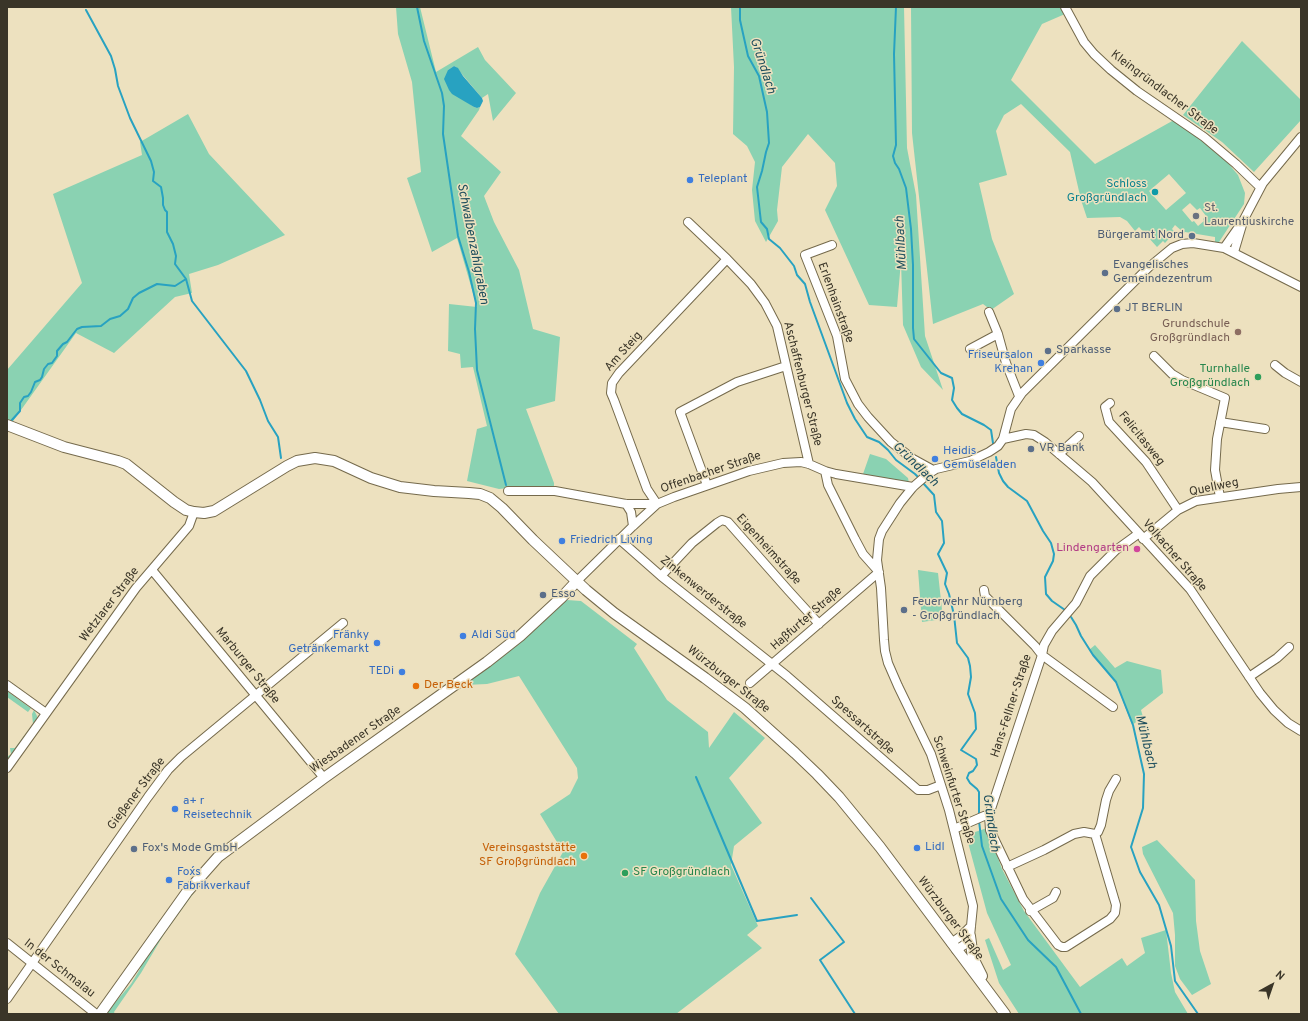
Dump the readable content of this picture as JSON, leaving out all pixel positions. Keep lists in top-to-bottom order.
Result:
{
  "streets": {
    "main road": ["Würzburger Straße", "Wiesbadener Straße"],
    "street": [
      "Kleingründlacher Straße",
      "Erlenhainstraße",
      "Am Steig",
      "Aschaffenburger Straße",
      "Felicitasweg",
      "Offenbacher Straße",
      "Quellweg",
      "Eigenheimstraße",
      "Volkacher Straße",
      "Zinkenwerderstraße",
      "Wetzlarer Straße",
      "Haßfurter Straße",
      "Marburger Straße",
      "Hans-Fellner-Straße",
      "Spessartstraße",
      "Schweinfurter Straße",
      "Gießener Straße",
      "In der Schmalau"
    ]
  },
  "crossings": [
    ["Erlenhainstraße", "Schweinfurter Straße"],
    ["Am Steig", "Aschaffenburger Straße"],
    ["Am Steig", "Offenbacher Straße"],
    ["Am Steig", "Wiesbadener Straße"],
    ["Aschaffenburger Straße", "Offenbacher Straße"],
    ["Felicitasweg", "Quellweg"],
    ["Offenbacher Straße", "Wiesbadener Straße"],
    ["Offenbacher Straße", "Schweinfurter Straße"],
    ["Quellweg", "Volkacher Straße"],
    ["Quellweg", "Hans-Fellner-Straße"],
    ["Eigenheimstraße", "Zinkenwerderstraße"],
    ["Eigenheimstraße", "Haßfurter Straße"],
    ["Volkacher Straße", "Hans-Fellner-Straße"],
    ["Zinkenwerderstraße", "Haßfurter Straße"],
    ["Zinkenwerderstraße", "Spessartstraße"],
    ["Zinkenwerderstraße", "Wiesbadener Straße"],
    ["Wetzlarer Straße", "Marburger Straße"],
    ["Wetzlarer Straße", "Würzburger Straße"],
    ["Haßfurter Straße", "Spessartstraße"],
    ["Haßfurter Straße", "Schweinfurter Straße"],
    ["Marburger Straße", "Wiesbadener Straße"],
    ["Marburger Straße", "Gießener Straße"],
    ["Würzburger Straße", "Wiesbadener Straße"],
    ["Spessartstraße", "Schweinfurter Straße"],
    ["Gießener Straße", "In der Schmalau"]
  ],
  "water": ["Gründlach", "Mühlbach", "Schwalbenzahlgraben"],
  "places": [
    "Teleplant",
    "Schloss Großgründlach",
    "St. Laurentiuskirche",
    "Bürgeramt Nord",
    "Evangelisches Gemeindezentrum",
    "JT BERLIN",
    "Grundschule Großgründlach",
    "Sparkasse",
    "Friseursalon Krehan",
    "Turnhalle Großgründlach",
    "VR Bank",
    "Heidis Gemüseladen",
    "Friedrich Living",
    "Lindengarten",
    "Esso",
    "Feuerwehr Nürnberg - Großgründlach",
    "Aldi Süd",
    "Fränky Getränkemarkt",
    "TEDi",
    "Der Beck",
    "a+ r Reisetechnik",
    "Lidl",
    "Fox's Mode GmbH",
    "Vereinsgaststätte SF Großgründlach",
    "SF Großgründlach",
    "Fox´s Fabrikverkauf"
  ],
  "north": "top right"
}
